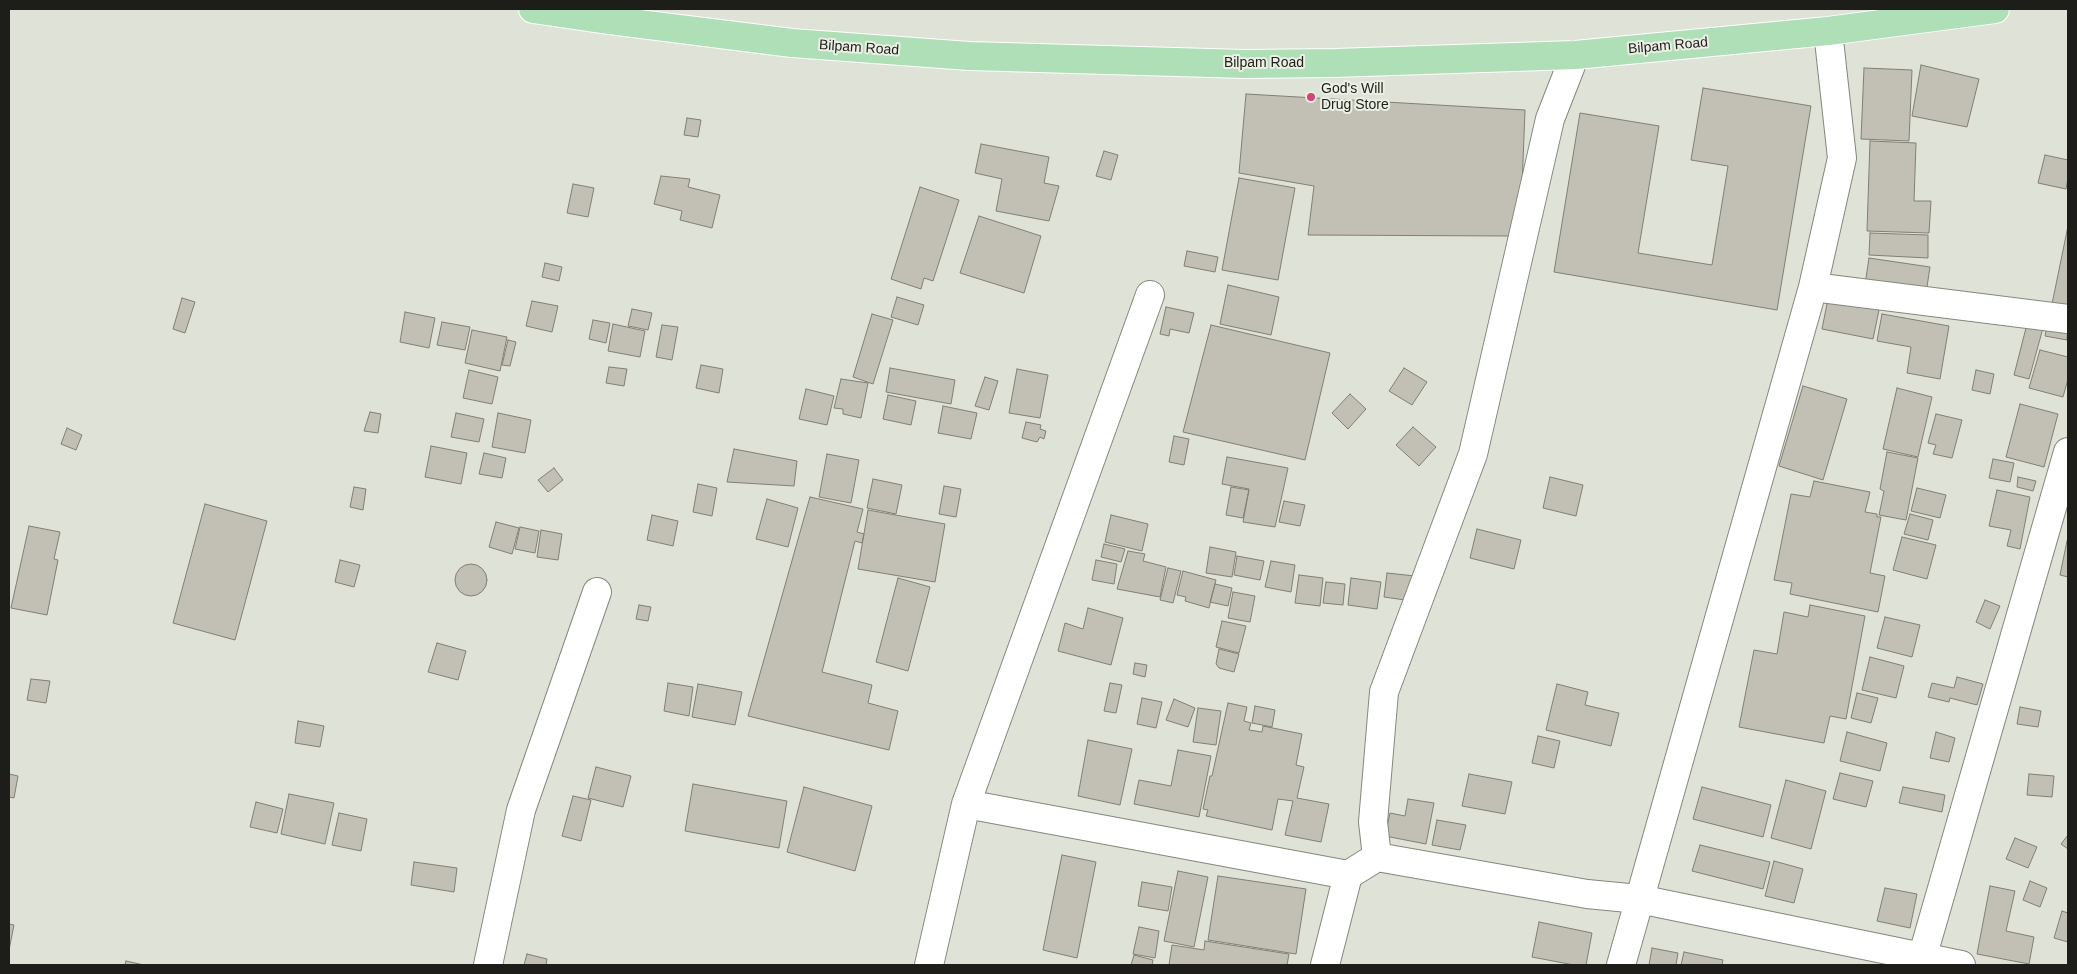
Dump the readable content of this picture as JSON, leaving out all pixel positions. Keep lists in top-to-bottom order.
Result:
{
  "streets": {
    "main road": ["Bilpam Road"]
  },
  "places": ["God's Will Drug Store"]
}
